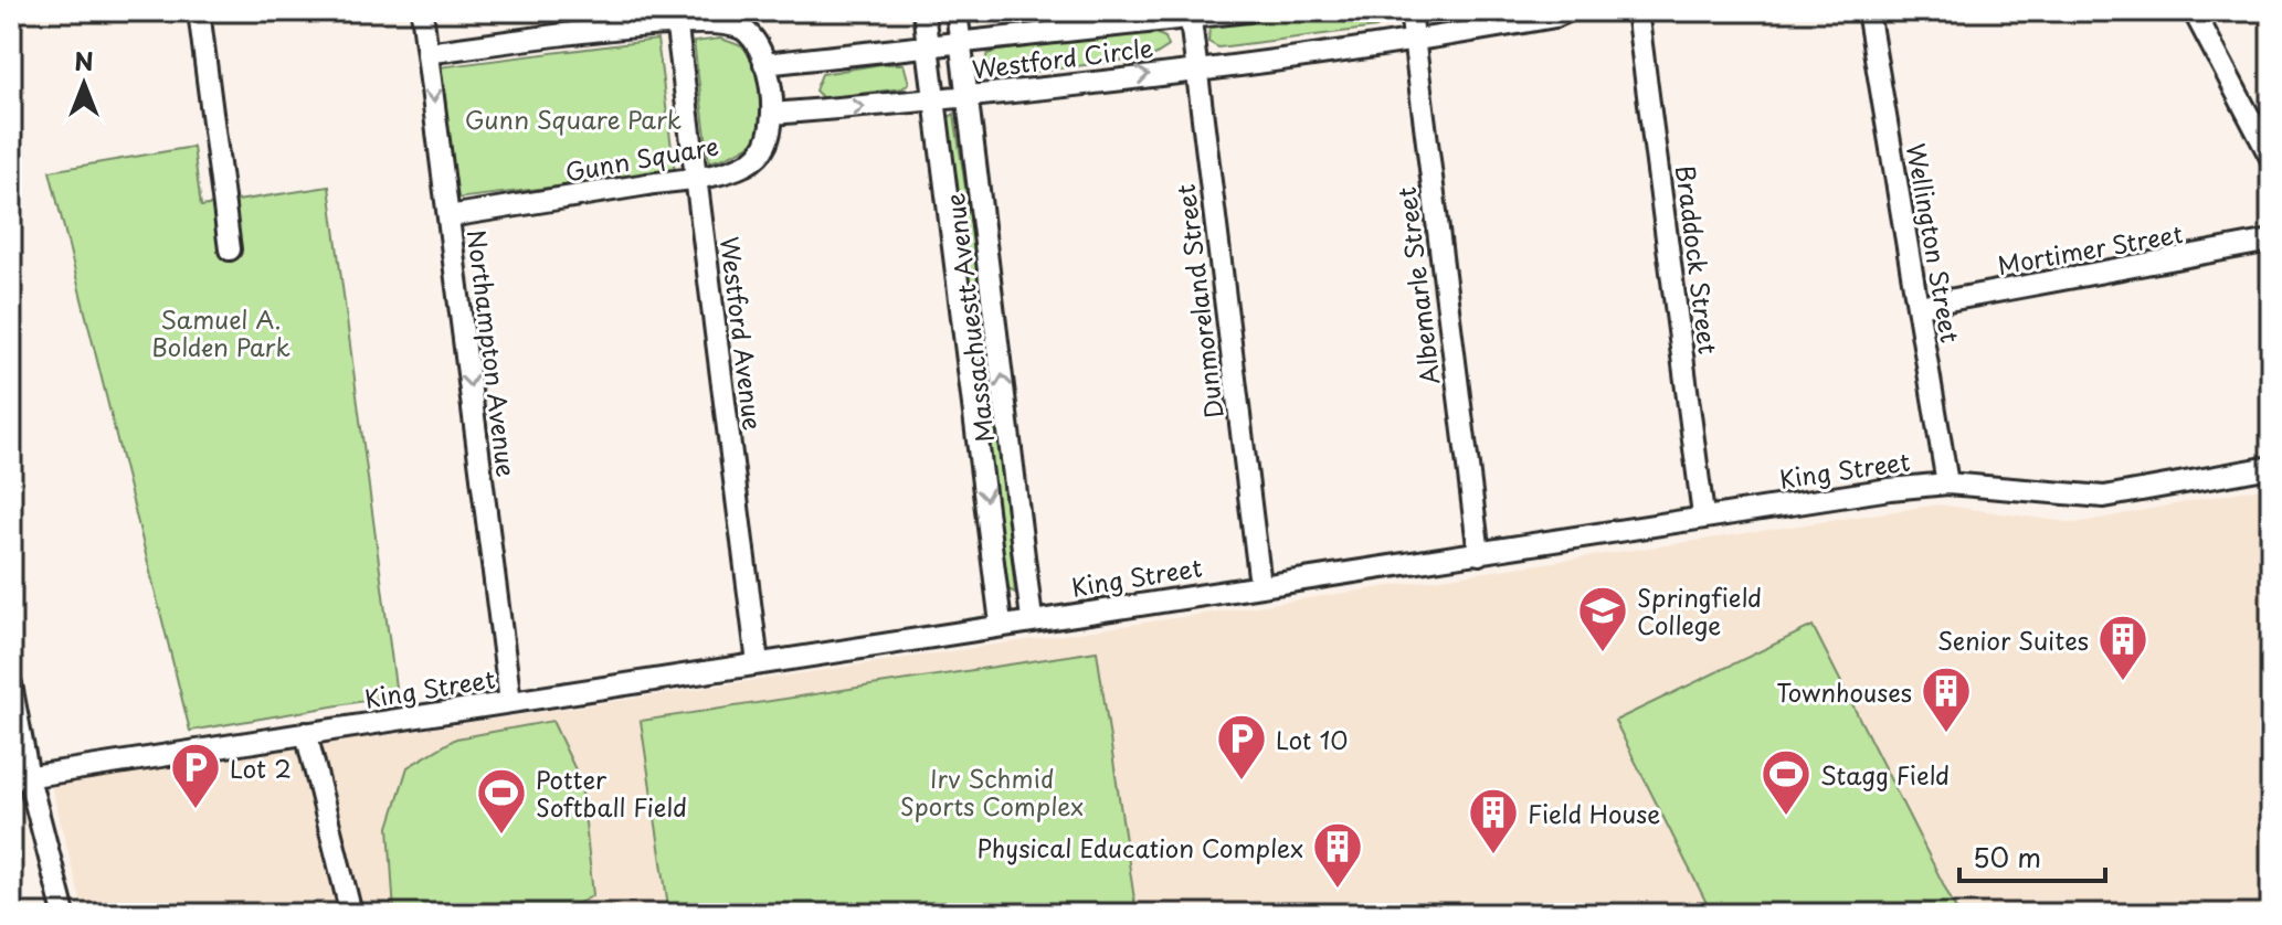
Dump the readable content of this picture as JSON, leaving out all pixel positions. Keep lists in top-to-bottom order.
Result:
{
  "streets": {
    "street": [
      "Westford Circle",
      "Gunn Square",
      "Wellington Street",
      "Mortimer Street",
      "Braddock Street",
      "Albemarle Street",
      "Dunmoreland Street",
      "Massachuestt Avenue",
      "Westford Avenue",
      "Northampton Avenue",
      "King Street"
    ]
  },
  "crossings": [
    ["Westford Circle", "Gunn Square"],
    ["Westford Circle", "Albemarle Street"],
    ["Westford Circle", "Dunmoreland Street"],
    ["Westford Circle", "Massachuestt Avenue"],
    ["Gunn Square", "Westford Avenue"],
    ["Gunn Square", "Northampton Avenue"],
    ["Wellington Street", "Mortimer Street"],
    ["Wellington Street", "King Street"],
    ["Braddock Street", "King Street"],
    ["Albemarle Street", "King Street"],
    ["Dunmoreland Street", "King Street"],
    ["Massachuestt Avenue", "King Street"],
    ["Westford Avenue", "King Street"],
    ["Northampton Avenue", "King Street"]
  ],
  "one_way": ["Northampton Avenue"],
  "parks": ["Gunn Square Park", "Samuel A. Bolden Park", "Irv Schmid Sports Complex"],
  "places": {
    "school or university": ["Springfield College"],
    "building": [
      "Senior Suites",
      "Townhouses",
      "Field House",
      "Physical Education Complex"
    ],
    "parking": ["Lot 10", "Lot 2"],
    "sports": ["Stagg Field", "Potter Softball Field"]
  },
  "scale_bar": "50 m",
  "north": "top"
}
